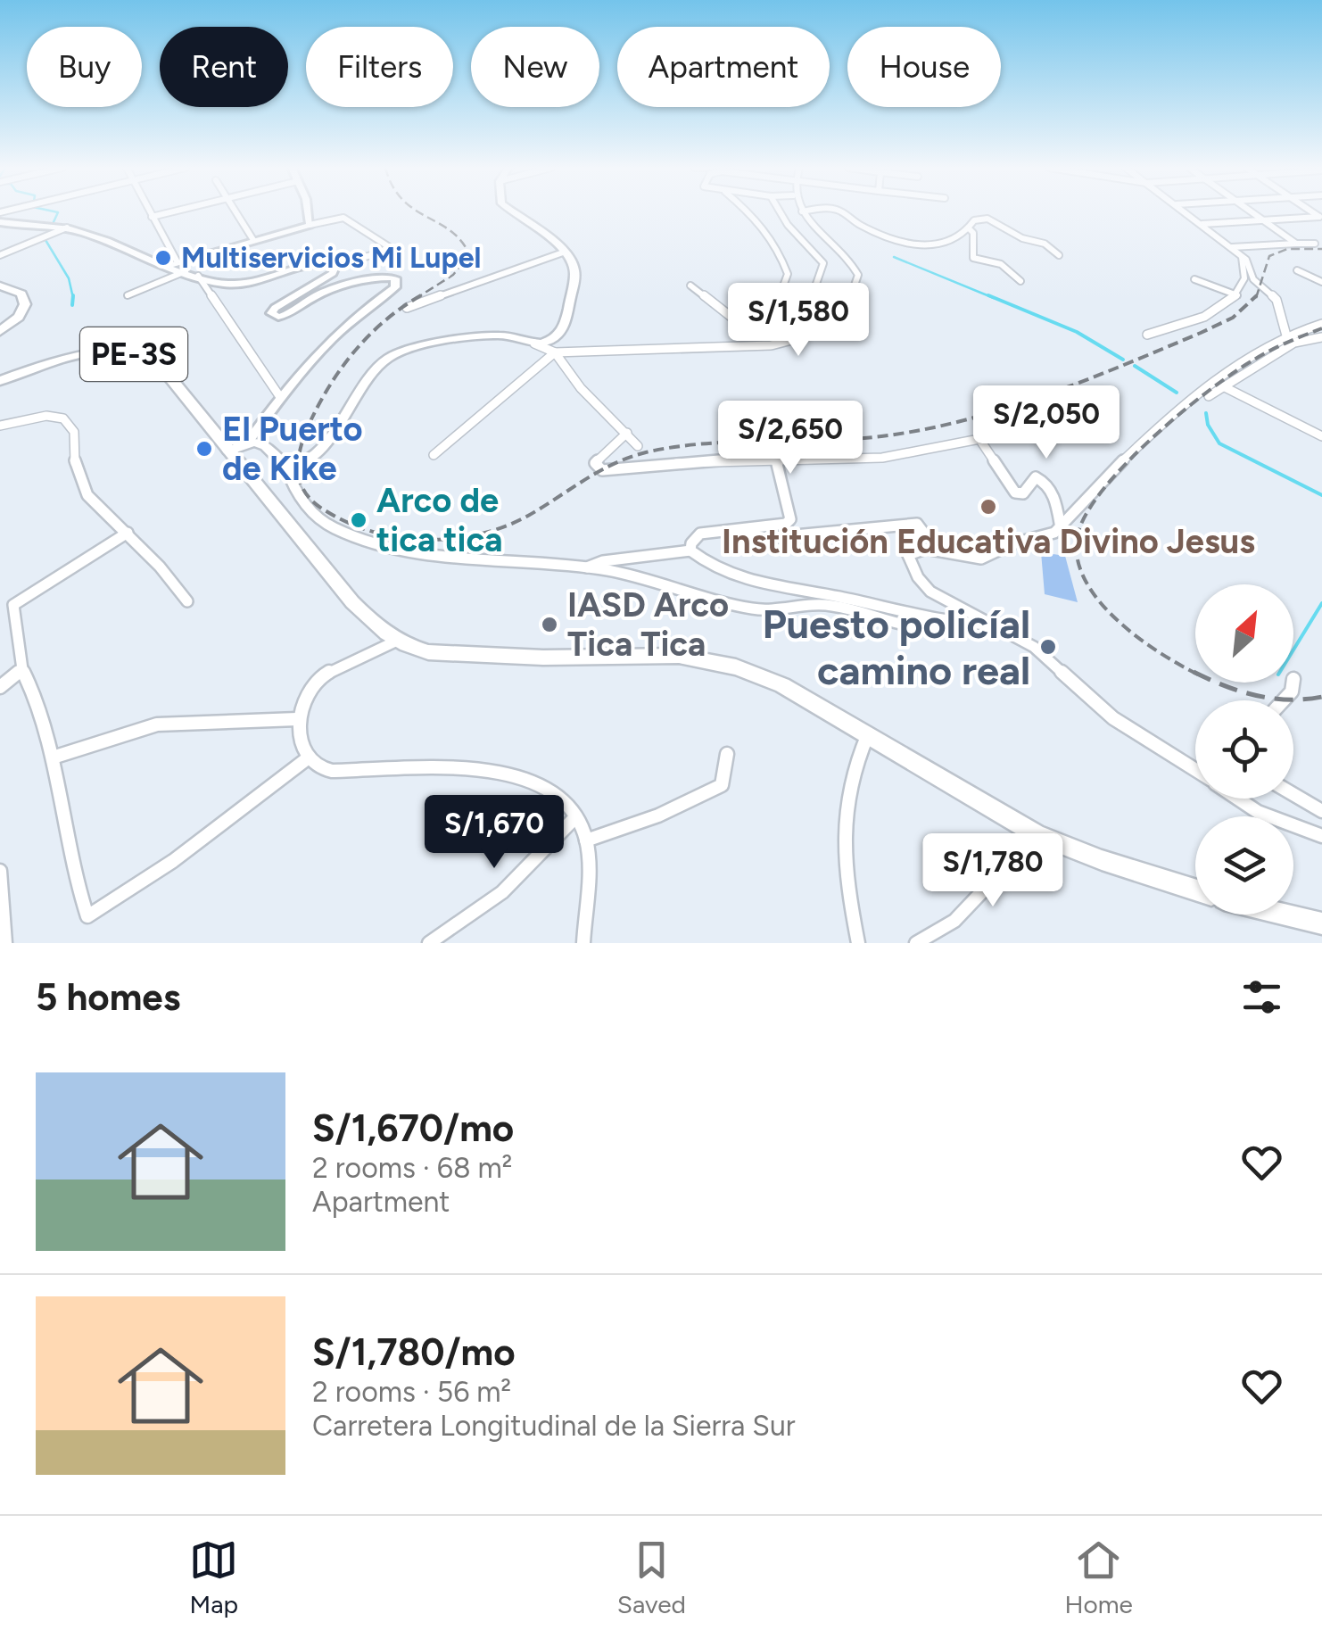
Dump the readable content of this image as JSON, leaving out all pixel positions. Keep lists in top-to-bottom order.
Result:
{
  "streets": {
    "highway": ["PE-3S"]
  },
  "places": [
    "Multiservicios Mi Lupel",
    "El Puerto de Kike",
    "Institución Educativa Divino Jesus",
    "Arco de tica tica",
    "IASD Arco Tica Tica",
    "Puesto policíal camino real"
  ],
  "north": "top right",
  "page": {
    "chip": [
      "Buy",
      "Rent",
      "Filters",
      "New",
      "Apartment",
      "House"
    ],
    "price": [
      "S/1,580",
      "S/2,050",
      "S/2,650",
      "S/1,670",
      "S/1,780"
    ],
    "heading": "5 homes",
    "list": [
      {
        "name": "S/1,670/mo",
        "note": "2 rooms · 68 m² · Apartment"
      },
      {
        "name": "S/1,780/mo",
        "note": "2 rooms · 56 m² · Carretera Longitudinal de la Sierra Sur"
      }
    ],
    "tabs": ["Map", "Saved", "Home"]
  }
}
